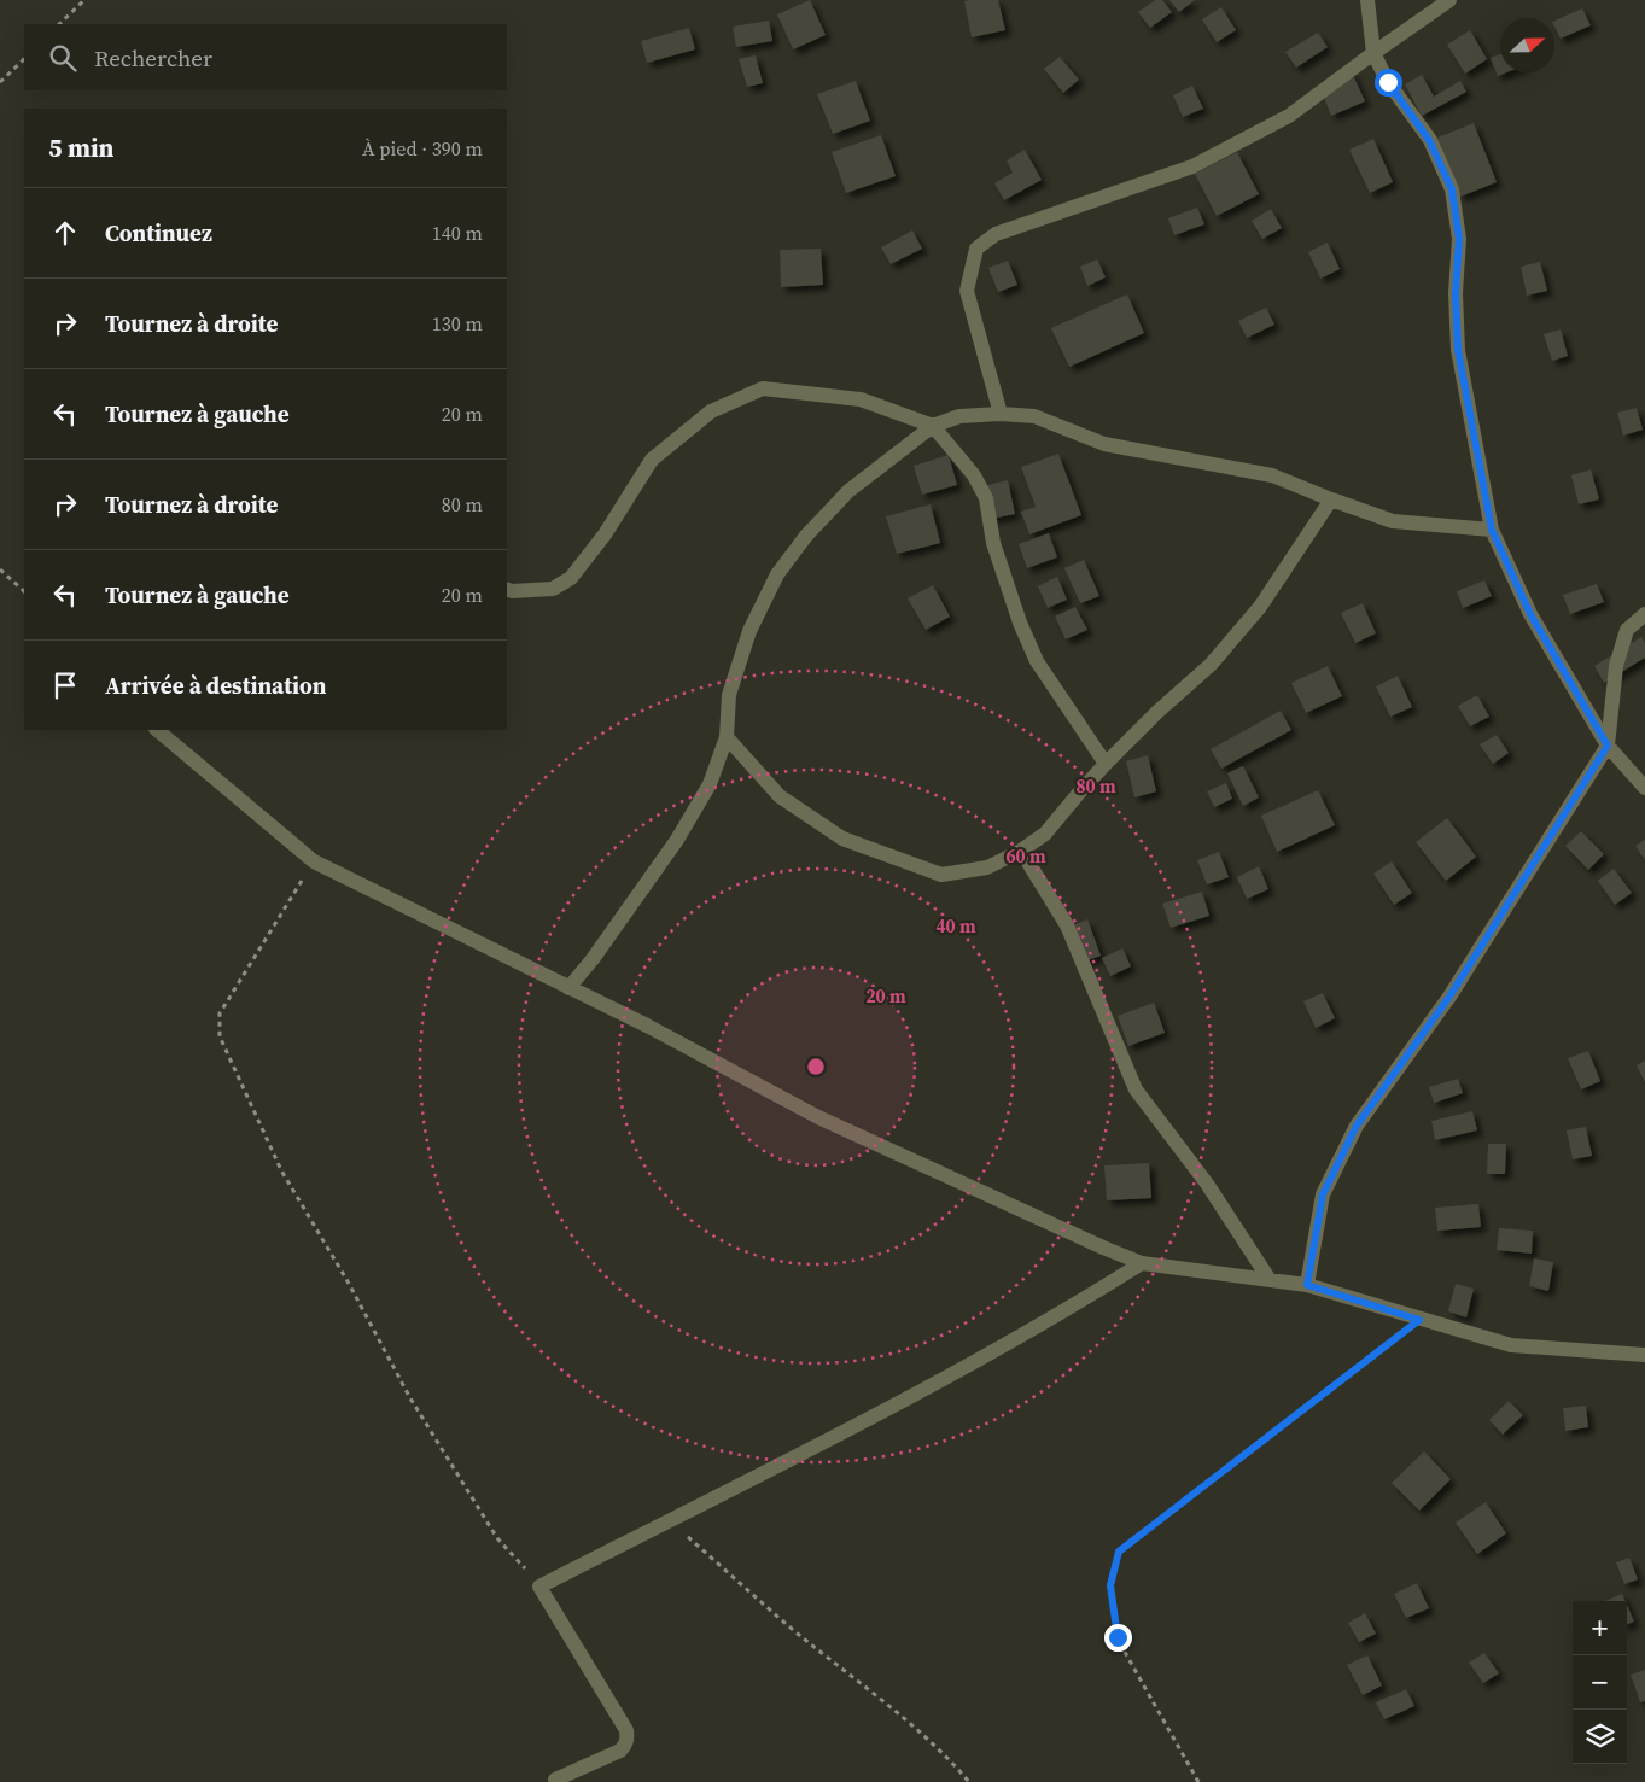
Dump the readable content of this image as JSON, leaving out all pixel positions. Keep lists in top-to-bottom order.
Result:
{
  "north": "right",
  "page": {
    "search": "Rechercher",
    "heading": ["5 min", "À pied · 390 m"],
    "list": [
      ["Continuez", "140 m"],
      ["Tournez à droite", "130 m"],
      ["Tournez à gauche", "20 m"],
      ["Tournez à droite", "80 m"],
      ["Tournez à gauche", "20 m"],
      "Arrivée à destination"
    ],
    "map_buttons": ["+", "−"]
  },
  "rings": [
    "80 m",
    "60 m",
    "40 m",
    "20 m"
  ]
}
